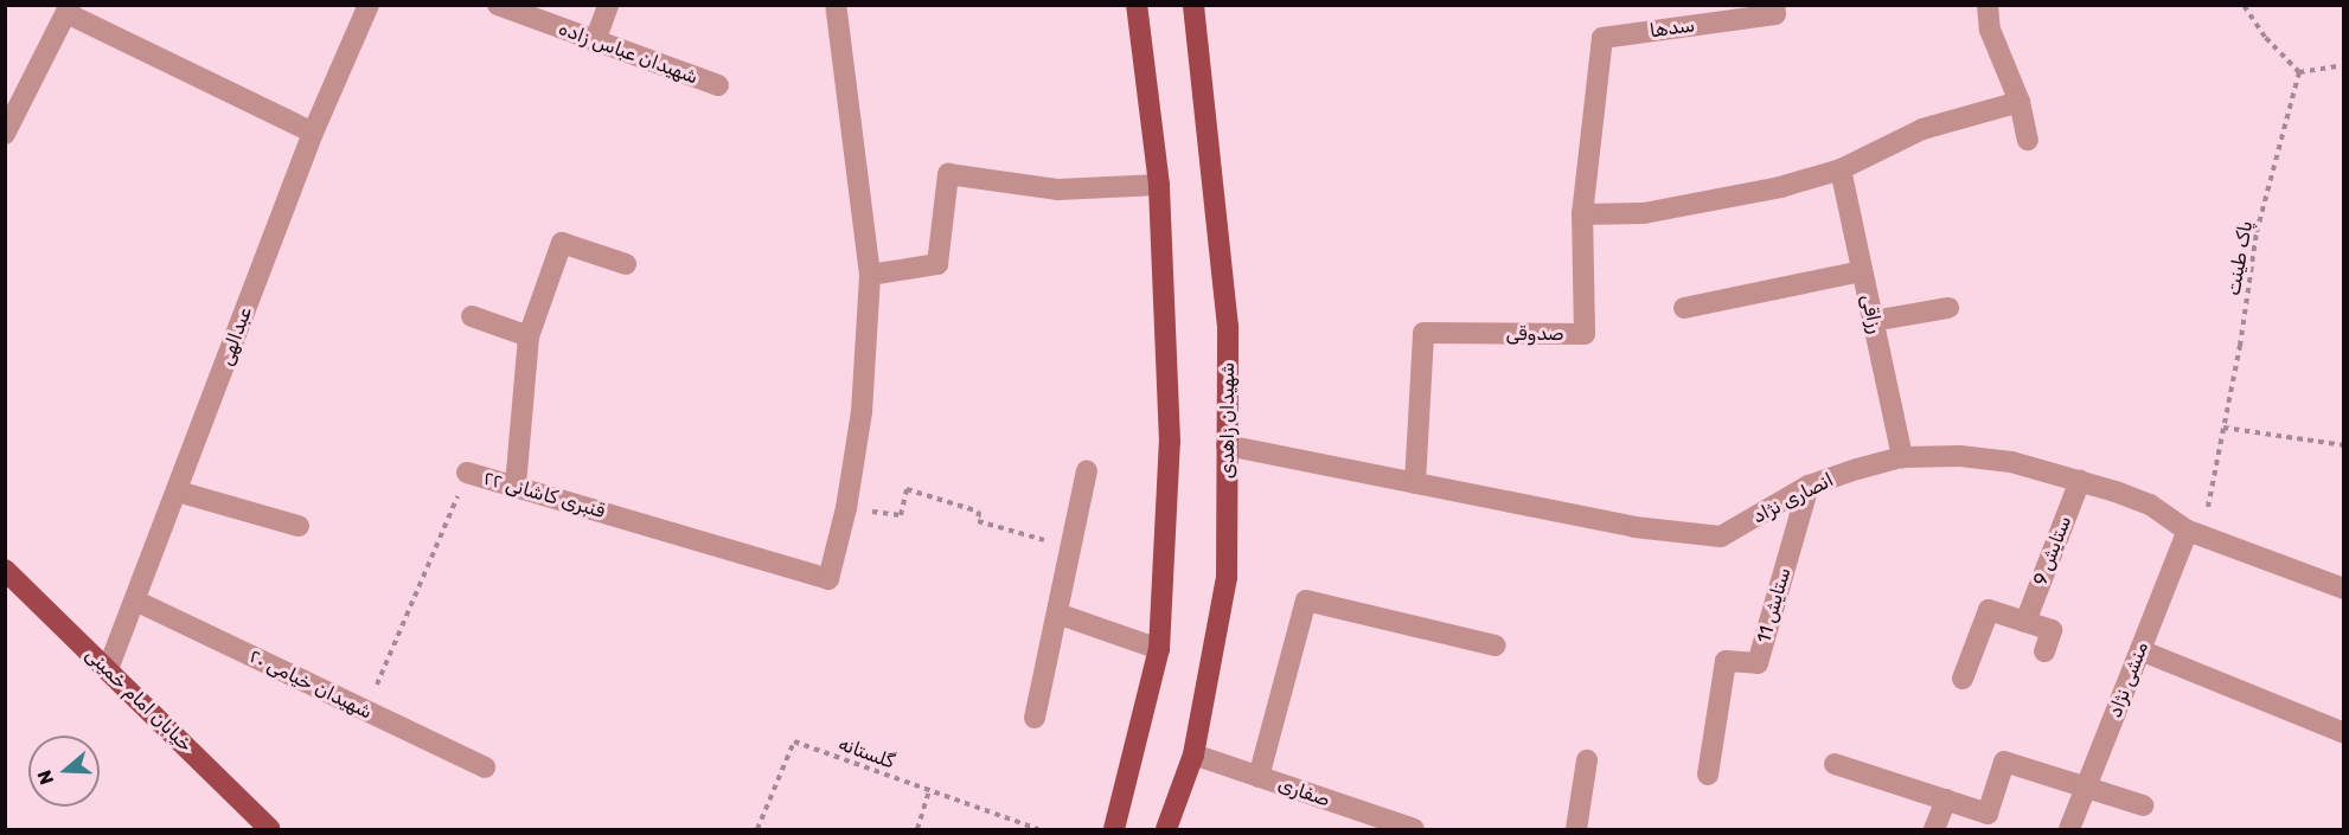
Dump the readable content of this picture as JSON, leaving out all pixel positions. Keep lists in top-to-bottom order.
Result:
{
  "streets": {
    "main road": ["شهیدان زاهدی", "خیابان امام خمینی"],
    "street": [
      "سدها",
      "شهیدان عباس زاده",
      "رزاقی",
      "صدوقی",
      "عبدالهی",
      "قنبری کاشانی ۲۲",
      "انصاری نژاد",
      "ستایش 9",
      "ستایش 11",
      "منشی نژاد",
      "شهیدان خیامی ۲۰",
      "صفاری"
    ],
    "path": ["پاک طینت", "گلستانه"]
  },
  "crossings": [
    ["سدها", "صدوقی"],
    ["پاک طینت", "انصاری نژاد"],
    ["پاک طینت", "منشی نژاد"],
    ["رزاقی", "انصاری نژاد"],
    ["صدوقی", "انصاری نژاد"],
    ["عبدالهی", "شهیدان خیامی ۲۰"],
    ["عبدالهی", "خیابان امام خمینی"],
    ["شهیدان زاهدی", "انصاری نژاد"],
    ["شهیدان زاهدی", "صفاری"],
    ["قنبری کاشانی ۲۲", "شهیدان خیامی ۲۰"],
    ["انصاری نژاد", "ستایش 9"],
    ["انصاری نژاد", "ستایش 11"],
    ["انصاری نژاد", "منشی نژاد"]
  ],
  "north": "left"
}
